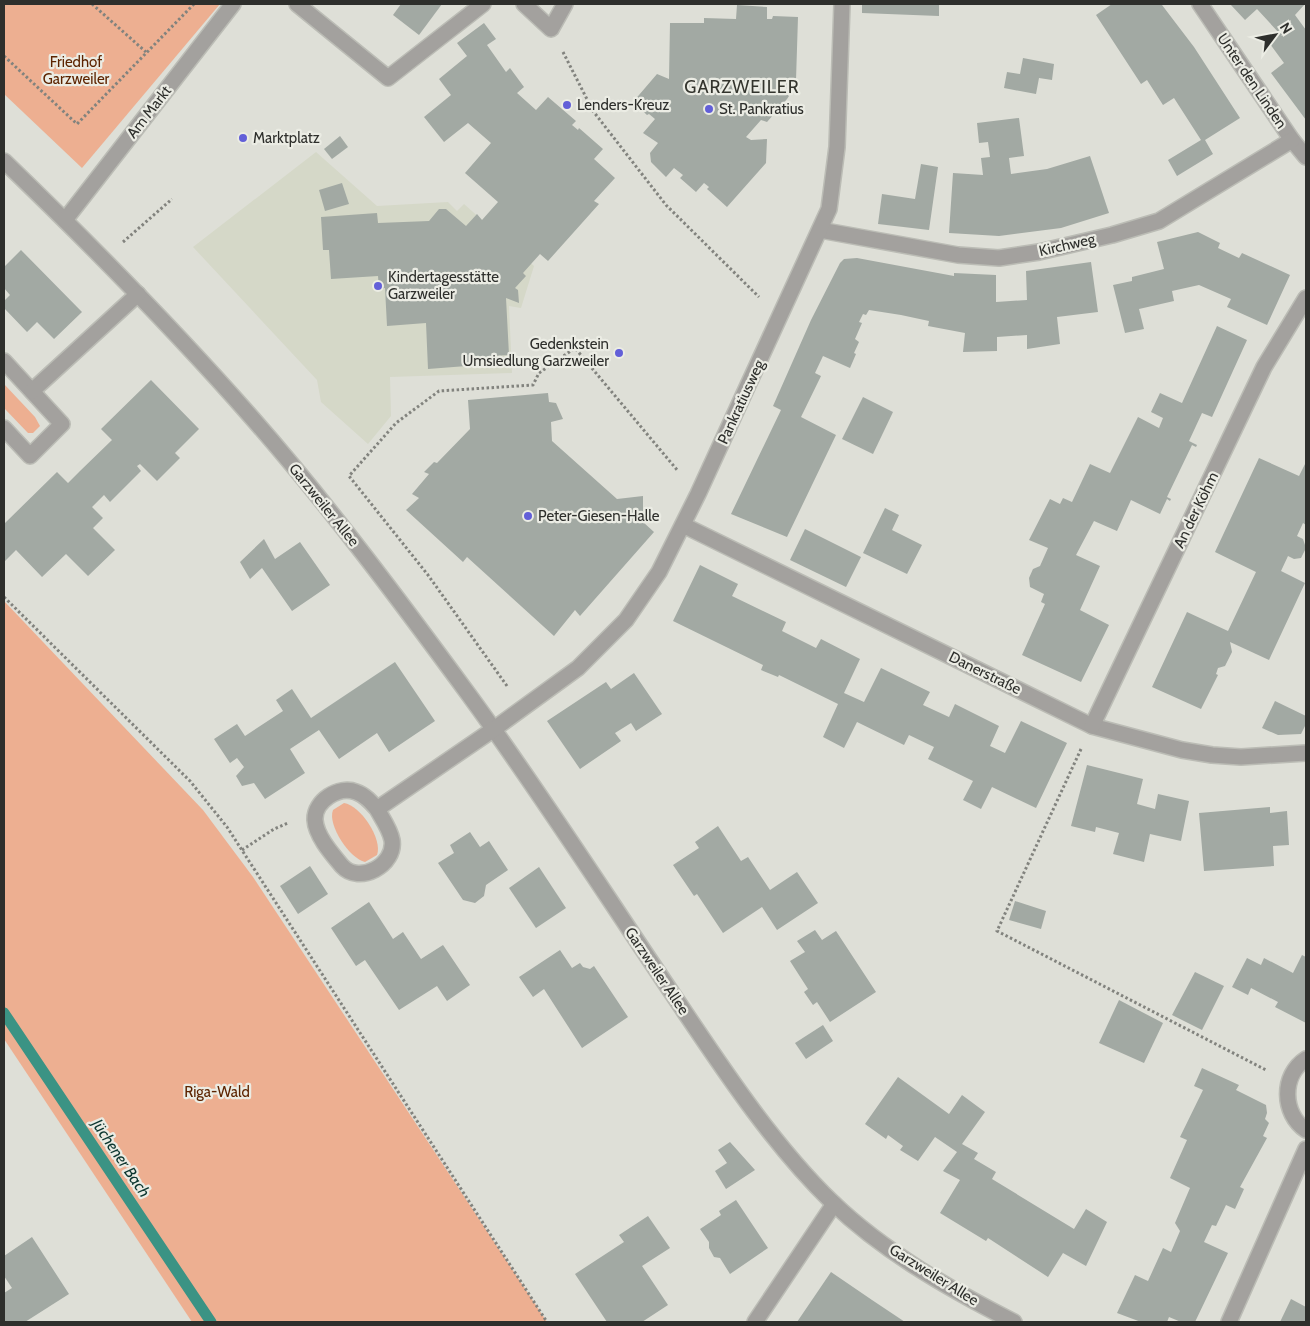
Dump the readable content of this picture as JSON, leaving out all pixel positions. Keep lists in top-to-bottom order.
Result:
{
  "streets": {
    "street": [
      "Unter den Linden",
      "Am Markt",
      "Kirchweg",
      "Pankratiusweg",
      "Garzweiler Allee",
      "An der Köhm",
      "Danerstraße"
    ]
  },
  "crossings": [
    ["Unter den Linden", "Kirchweg"],
    ["Am Markt", "Garzweiler Allee"],
    ["Kirchweg", "Pankratiusweg"],
    ["Pankratiusweg", "Garzweiler Allee"],
    ["Pankratiusweg", "Danerstraße"],
    ["An der Köhm", "Danerstraße"]
  ],
  "districts": ["GARZWEILER"],
  "water": ["Jüchener Bach"],
  "parks": ["Friedhof Garzweiler", "Riga-Wald"],
  "places": [
    "Lenders-Kreuz",
    "St. Pankratius",
    "Marktplatz",
    "Kindertagesstätte Garzweiler",
    "Gedenkstein Umsiedlung Garzweiler",
    "Peter-Giesen-Halle"
  ],
  "north": "top right"
}
